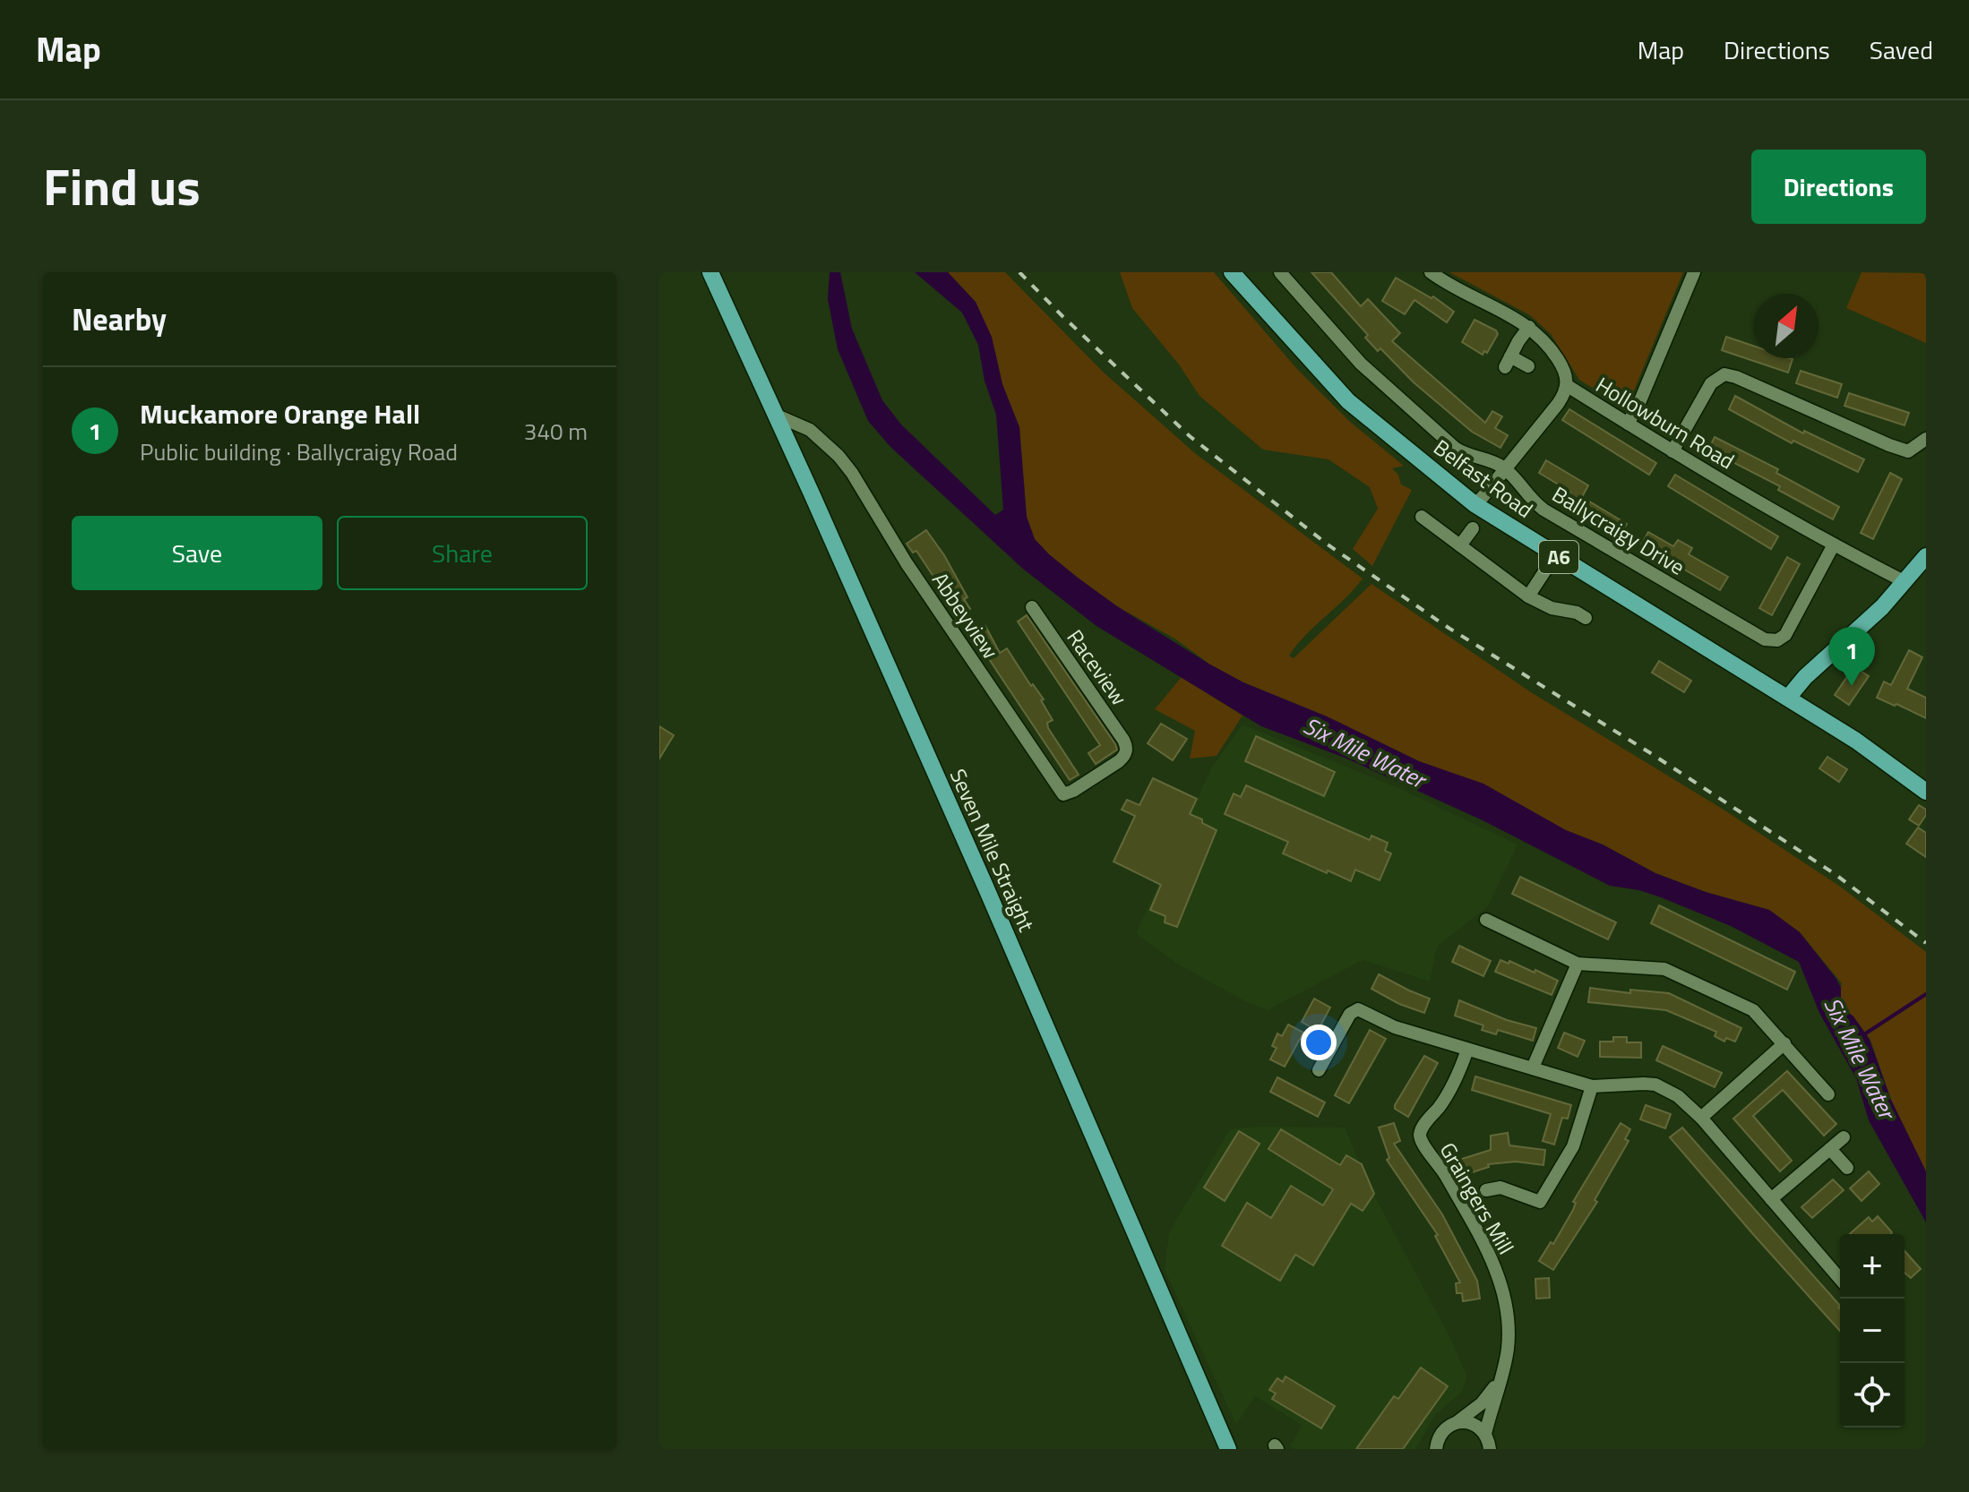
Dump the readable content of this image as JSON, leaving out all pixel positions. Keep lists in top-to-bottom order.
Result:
{
  "streets": {
    "main road": ["Belfast Road", "A6", "Seven Mile Straight"],
    "street": [
      "Hollowburn Road",
      "Ballycraigy Drive",
      "Abbeyview",
      "Raceview",
      "Graingers Mill"
    ]
  },
  "crossings": [
    ["Hollowburn Road", "Ballycraigy Drive"],
    ["Abbeyview", "Raceview"],
    ["Abbeyview", "Seven Mile Straight"]
  ],
  "water": ["Six Mile Water"],
  "north": "top right",
  "page": {
    "header": "Map",
    "nav": ["Map", "Directions", "Saved"],
    "title": "Find us",
    "buttons": [
      "Directions",
      ["Save", "Share"]
    ],
    "heading": "Nearby",
    "list": [
      {
        "mark": "1",
        "name": "Muckamore Orange Hall",
        "note": "Public building · Ballycraigy Road",
        "value": "340 m"
      }
    ],
    "pins": "1",
    "map_buttons": ["+", "−"]
  }
}
